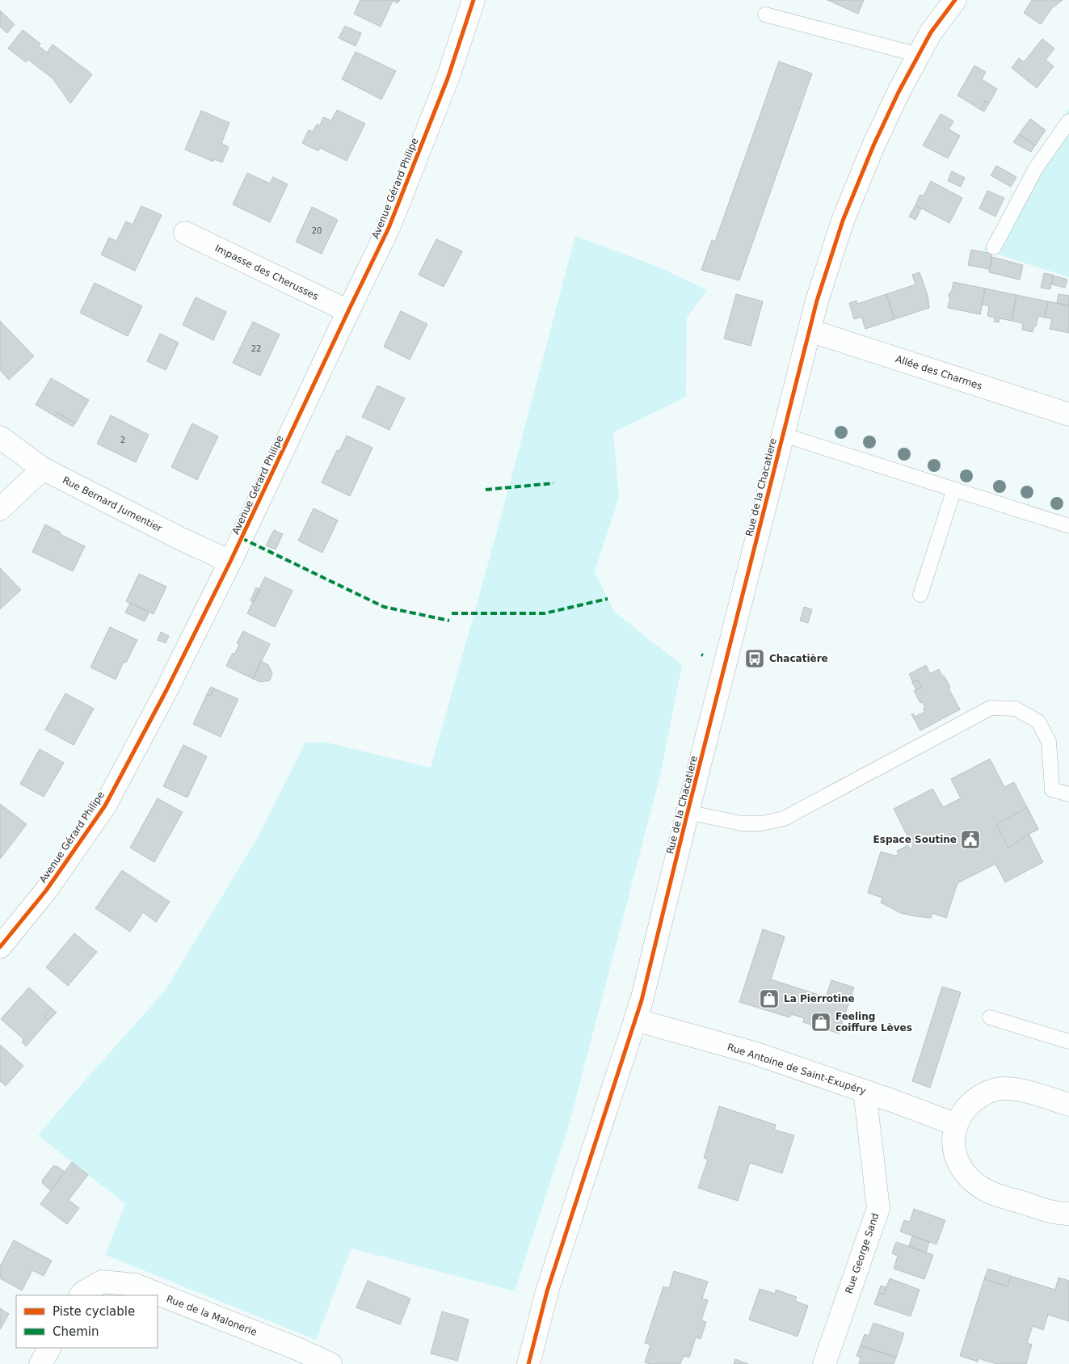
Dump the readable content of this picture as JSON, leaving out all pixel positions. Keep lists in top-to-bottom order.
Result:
{
  "streets": {
    "street": [
      "Avenue Gérard Philipe",
      "Impasse des Cherusses",
      "Allée des Charmes",
      "Rue de la Chacatiere",
      "Rue Bernard Jumentier",
      "Rue Antoine de Saint-Exupéry",
      "Rue George Sand",
      "Rue de la Malonerie"
    ]
  },
  "crossings": [
    ["Avenue Gérard Philipe", "Impasse des Cherusses"],
    ["Avenue Gérard Philipe", "Rue Bernard Jumentier"],
    ["Allée des Charmes", "Rue de la Chacatiere"],
    ["Rue de la Chacatiere", "Rue Antoine de Saint-Exupéry"],
    ["Rue Antoine de Saint-Exupéry", "Rue George Sand"]
  ],
  "places": {
    "bus stop": ["Chacatière"],
    "public building": ["Espace Soutine"],
    "shop": ["La Pierrotine", "Feeling coiffure Lèves"]
  },
  "house_numbers": ["20", "22", "2"],
  "legend": ["Piste cyclable", "Chemin"]
}
